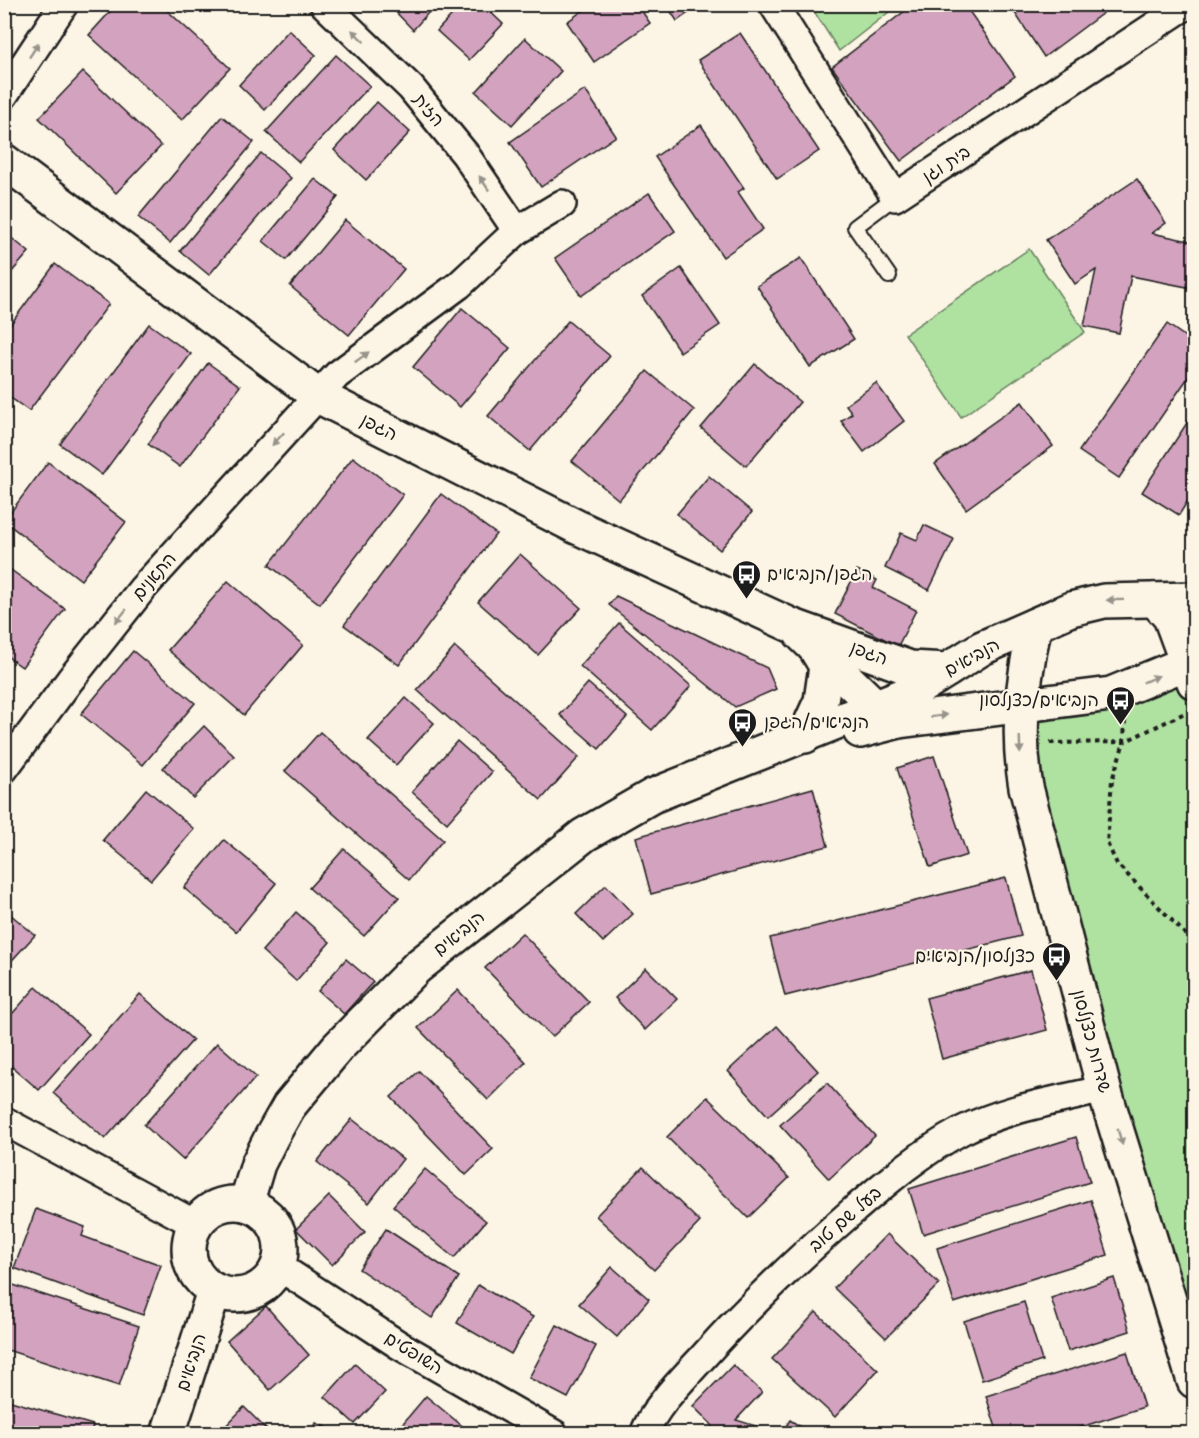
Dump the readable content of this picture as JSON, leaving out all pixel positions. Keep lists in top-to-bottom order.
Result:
{
  "streets": {
    "street": [
      "הזית",
      "בית וגן",
      "הגפן",
      "התאנים",
      "הנביאים",
      "שדרות כצנלסון",
      "בעל שם טוב",
      "השופטים"
    ]
  },
  "crossings": [
    ["הגפן", "התאנים"],
    ["הגפן", "הנביאים"],
    ["הנביאים", "שדרות כצנלסון"],
    ["הנביאים", "השופטים"],
    ["שדרות כצנלסון", "בעל שם טוב"]
  ],
  "one_way": ["הזית", "התאנים", "שדרות כצנלסון"],
  "places": {
    "bus stop": [
      "הגפן/הנביאים",
      "הנביאים/כצנלסון",
      "הנביאים/הגפן",
      "כצנלסון/הנביאים"
    ]
  }
}
